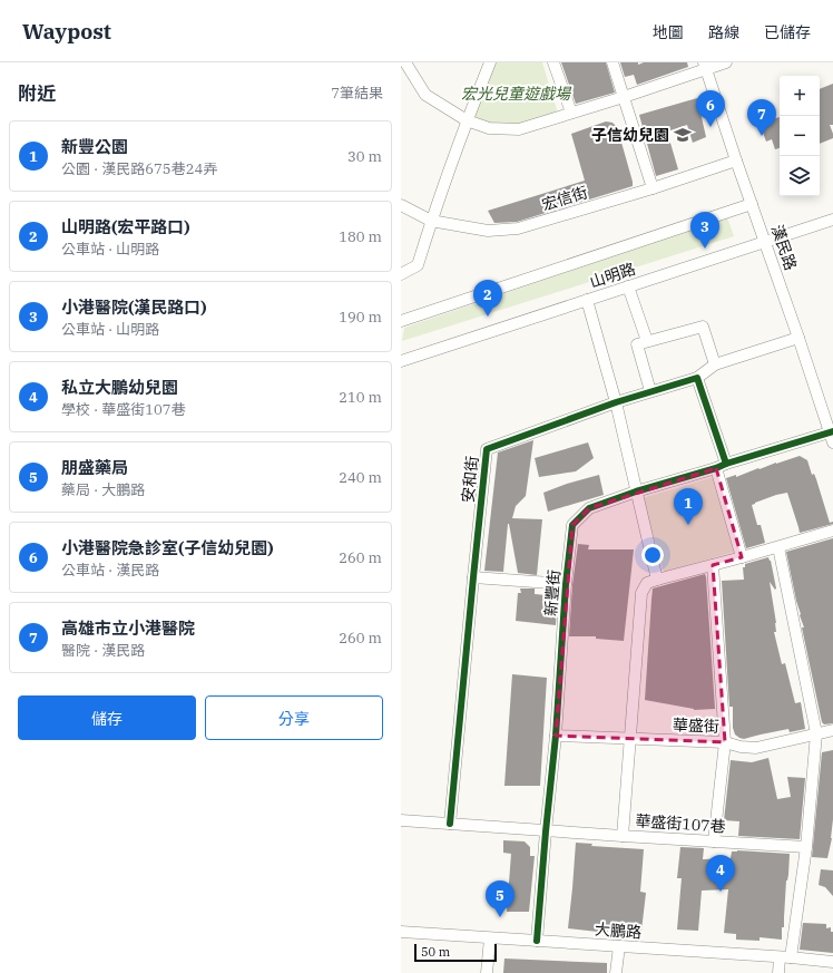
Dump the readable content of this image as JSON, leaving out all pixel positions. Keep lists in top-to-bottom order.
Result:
{
  "streets": {
    "street": [
      "宏信街",
      "漢民路",
      "山明路",
      "安和街",
      "新豐街",
      "華盛街",
      "華盛街107巷",
      "大鵬路"
    ]
  },
  "crossings": [
    ["宏信街", "漢民路"],
    ["漢民路", "山明路"],
    ["漢民路", "新豐街"],
    ["新豐街", "華盛街"],
    ["新豐街", "大鵬路"],
    ["華盛街", "華盛街107巷"]
  ],
  "parks": ["宏光兒童遊戲場"],
  "places": {
    "school or university": ["子信幼兒園"]
  },
  "scale_bar": "50 m",
  "page": {
    "header": "Waypost",
    "nav": ["地圖", "路線", "已儲存"],
    "heading": ["附近", "7筆結果"],
    "map_buttons": ["+", "−"],
    "pins": [
      "6",
      "7",
      "3",
      "2",
      "1",
      "4",
      "5"
    ],
    "list": [
      {
        "mark": "1",
        "name": "新豐公園",
        "note": "公園 · 漢民路675巷24弄",
        "value": "30 m"
      },
      {
        "mark": "2",
        "name": "山明路(宏平路口)",
        "note": "公車站 · 山明路",
        "value": "180 m"
      },
      {
        "mark": "3",
        "name": "小港醫院(漢民路口)",
        "note": "公車站 · 山明路",
        "value": "190 m"
      },
      {
        "mark": "4",
        "name": "私立大鵬幼兒園",
        "note": "學校 · 華盛街107巷",
        "value": "210 m"
      },
      {
        "mark": "5",
        "name": "朋盛藥局",
        "note": "藥局 · 大鵬路",
        "value": "240 m"
      },
      {
        "mark": "6",
        "name": "小港醫院急診室(子信幼兒園)",
        "note": "公車站 · 漢民路",
        "value": "260 m"
      },
      {
        "mark": "7",
        "name": "高雄市立小港醫院",
        "note": "醫院 · 漢民路",
        "value": "260 m"
      }
    ],
    "buttons": ["儲存", "分享"],
    "scale": "50 m"
  }
}
